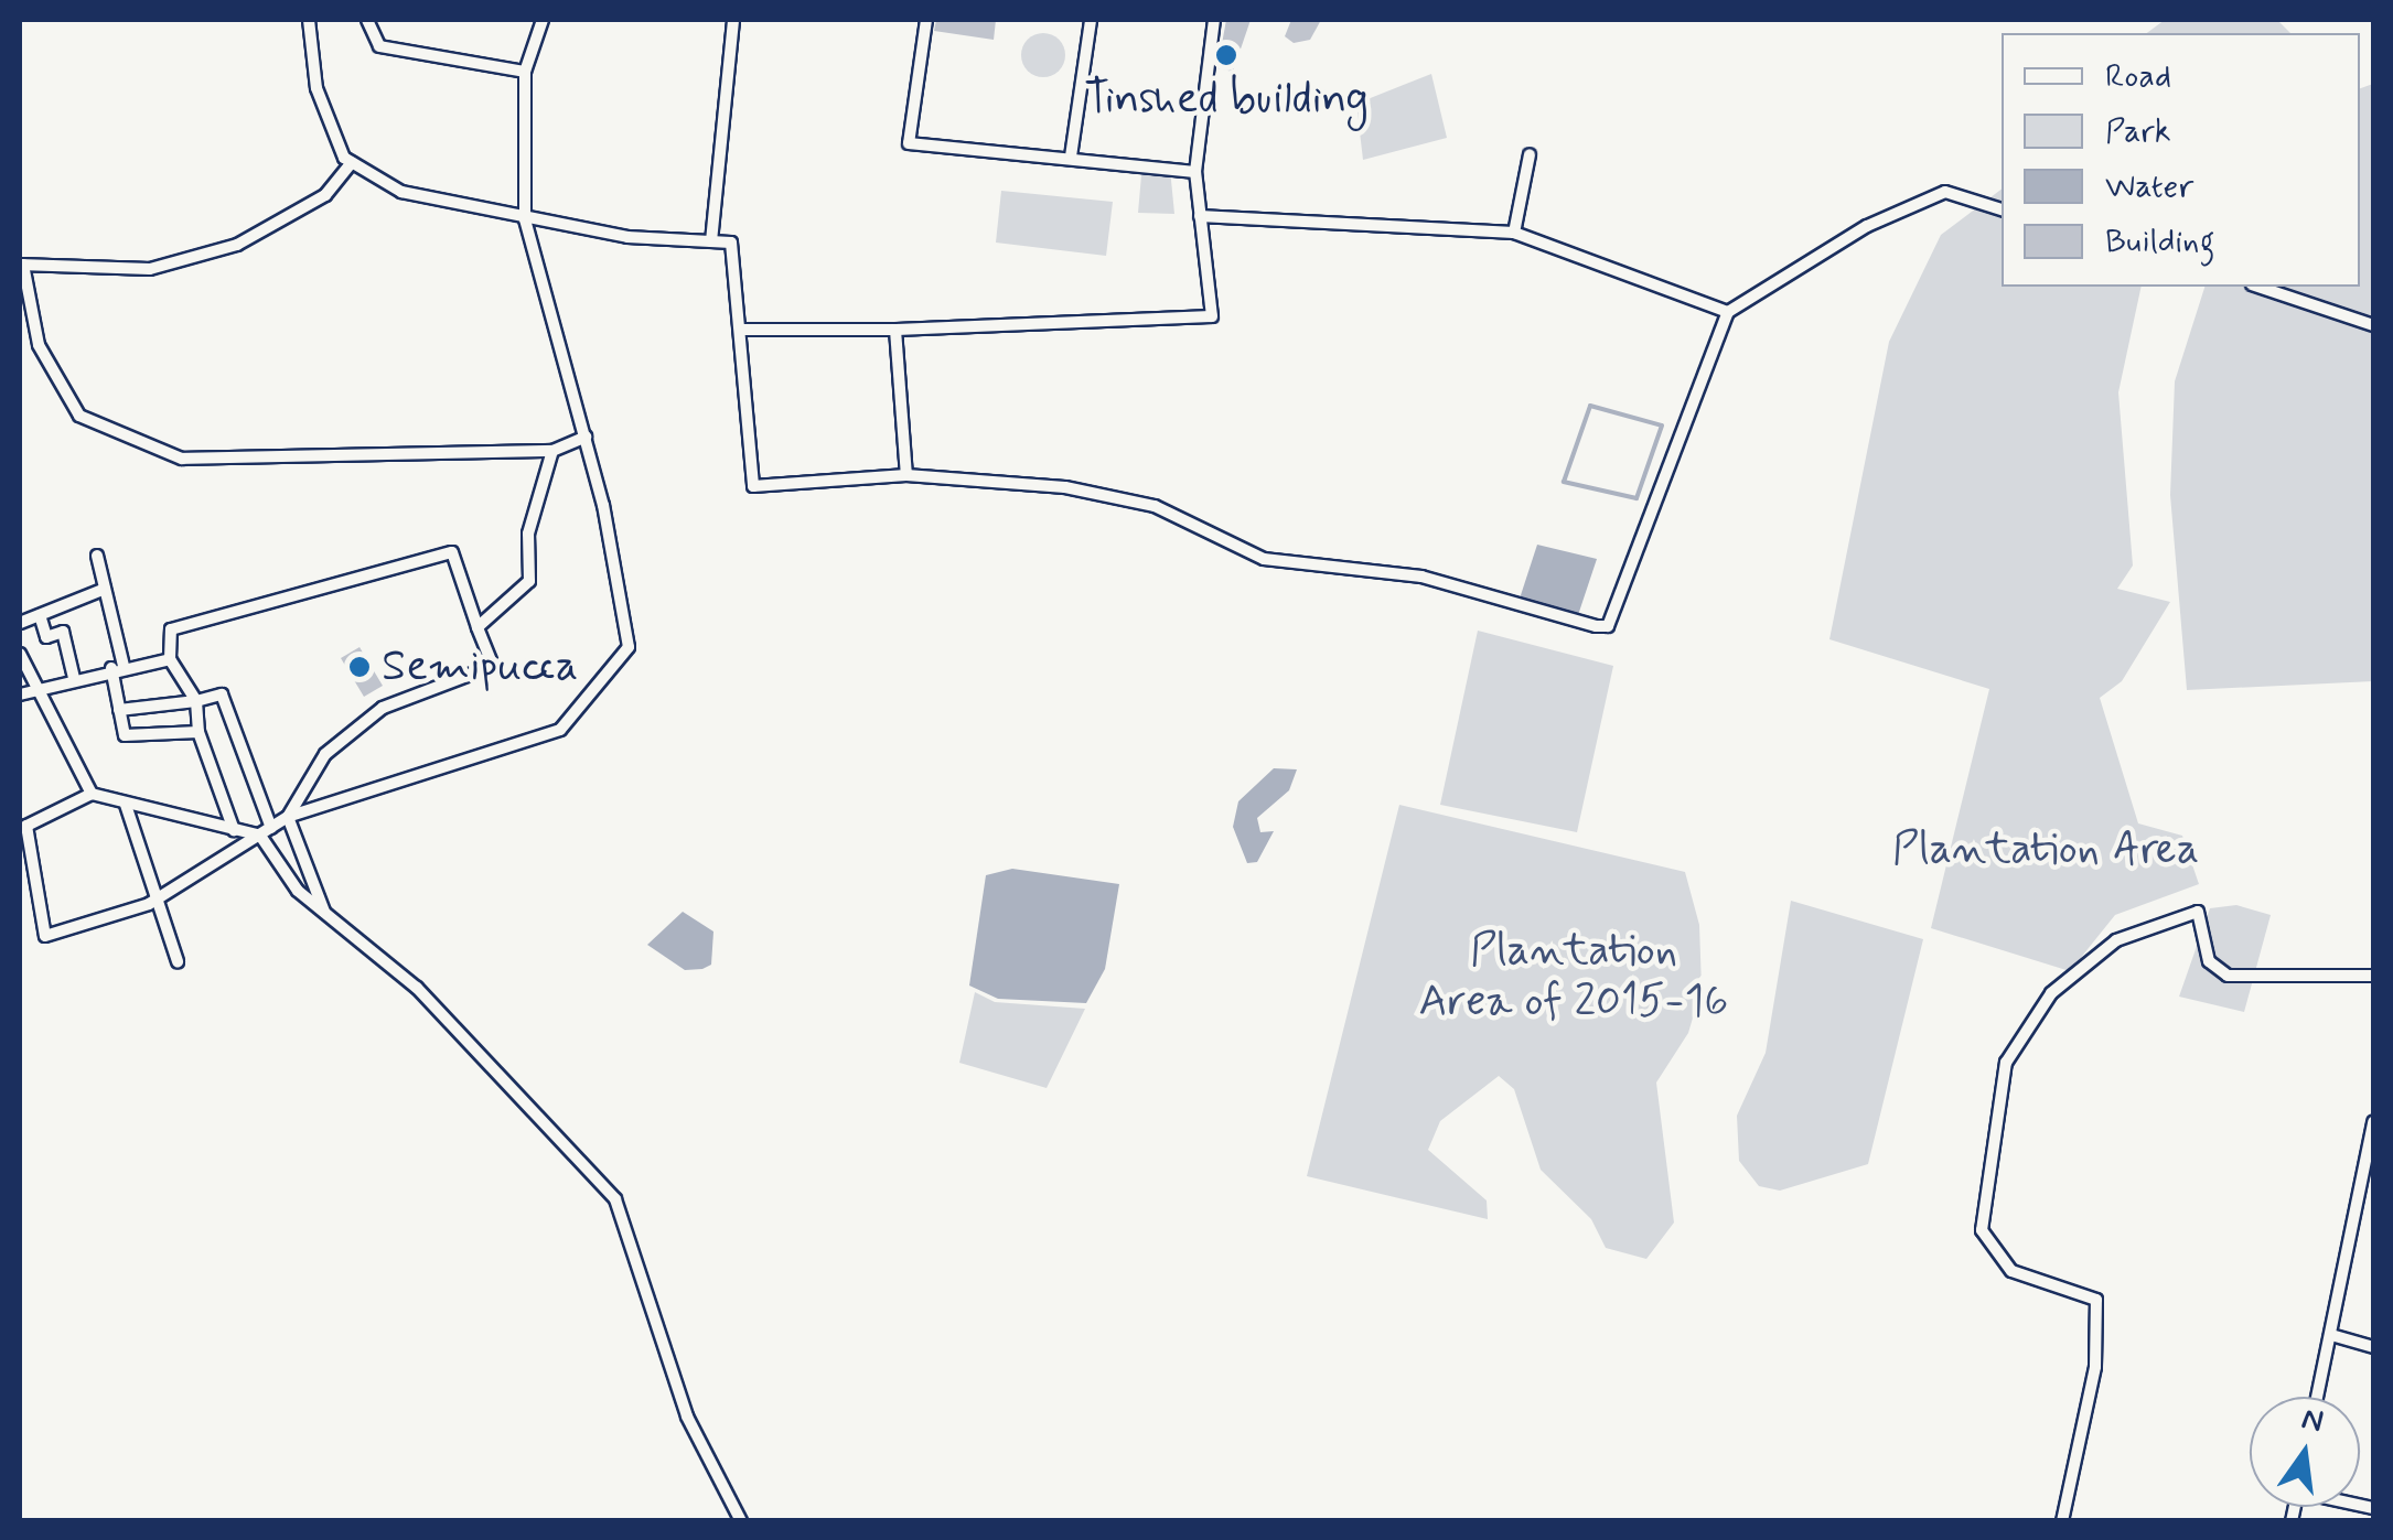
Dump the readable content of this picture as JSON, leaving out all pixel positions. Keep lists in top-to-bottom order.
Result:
{
  "parks": ["Plantation Area", "Plantation Area of 2015-16"],
  "places": ["Tinshed building", "Semipucca"],
  "legend": [
    "Road",
    "Park",
    "Water",
    "Building"
  ],
  "north": "top"
}
